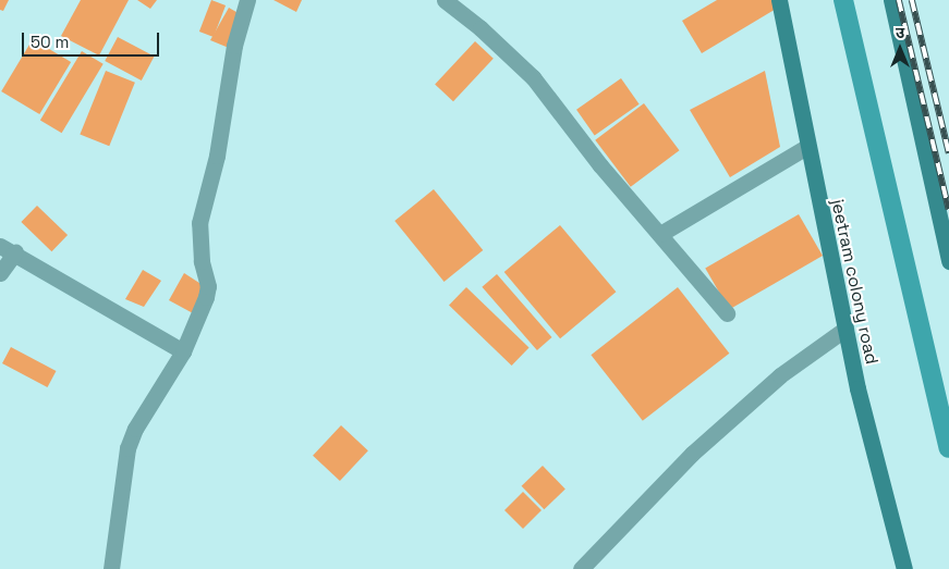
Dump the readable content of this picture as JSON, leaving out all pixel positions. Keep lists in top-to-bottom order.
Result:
{
  "streets": {
    "street": ["jeetram colony road"]
  },
  "scale_bar": "50 m",
  "north": "top"
}
